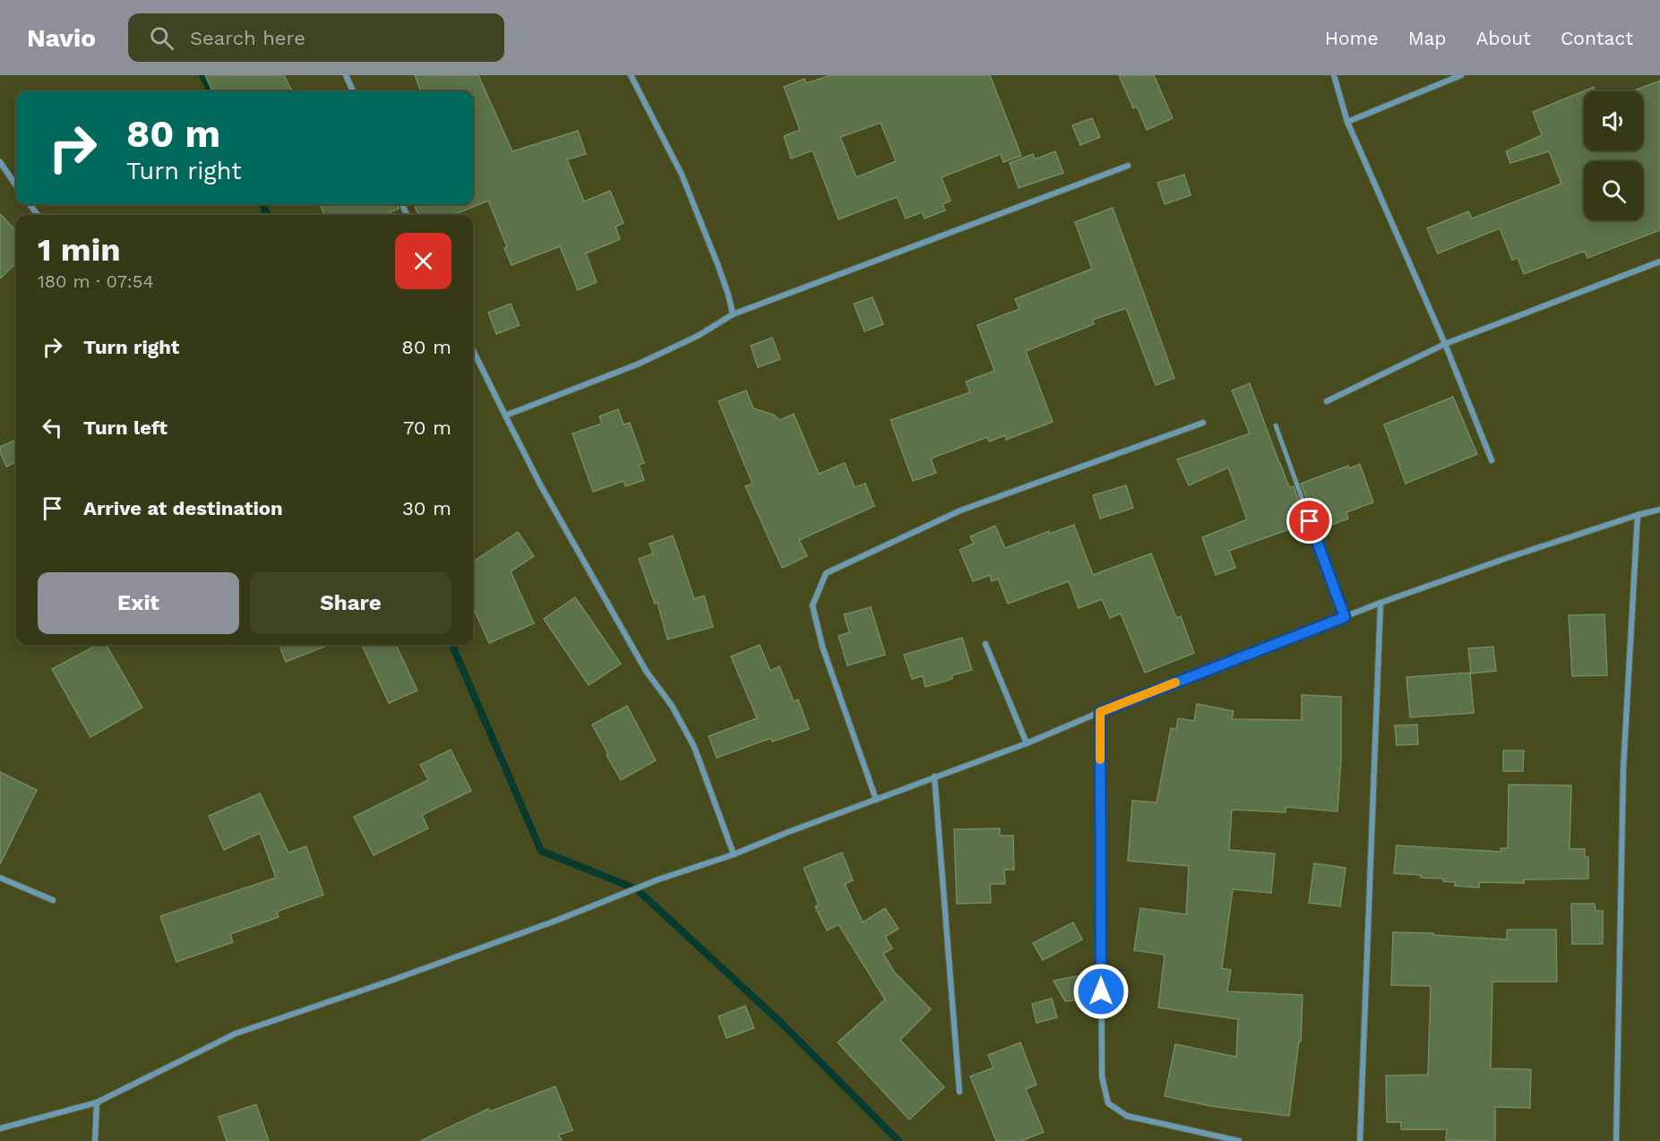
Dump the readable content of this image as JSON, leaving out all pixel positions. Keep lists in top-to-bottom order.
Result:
{
  "page": {
    "header": "Navio",
    "search": "Search here",
    "nav": [
      "Home",
      "Map",
      "About",
      "Contact"
    ],
    "turn": ["80 m", "Turn right"],
    "heading": ["1 min", "180 m · 07:54"],
    "list": [
      {
        "name": "Turn right",
        "value": "80 m"
      },
      {
        "name": "Turn left",
        "value": "70 m"
      },
      {
        "name": "Arrive at destination",
        "value": "30 m"
      }
    ],
    "buttons": ["Exit", "Share"]
  }
}
